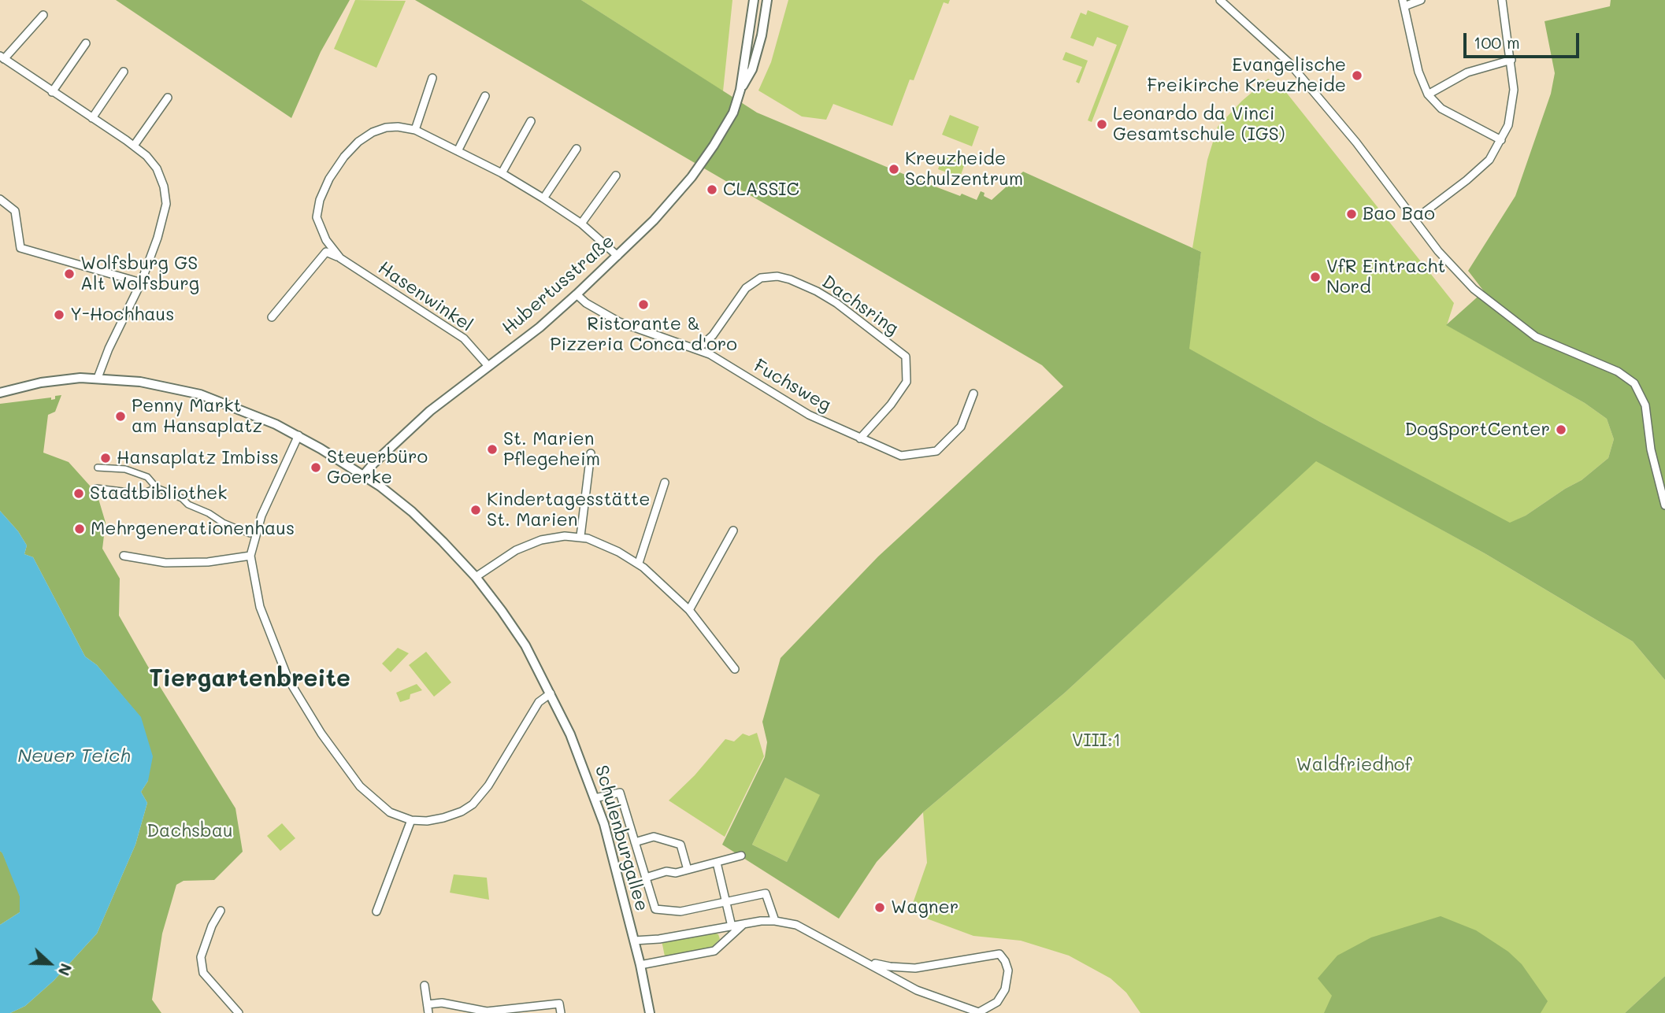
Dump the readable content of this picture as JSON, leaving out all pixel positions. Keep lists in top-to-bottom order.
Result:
{
  "streets": {
    "street": [
      "Hubertusstraße",
      "Hasenwinkel",
      "Dachsring",
      "Fuchsweg",
      "Schulenburgallee"
    ]
  },
  "crossings": [
    ["Hubertusstraße", "Hasenwinkel"],
    ["Hubertusstraße", "Fuchsweg"],
    ["Hubertusstraße", "Schulenburgallee"],
    ["Dachsring", "Fuchsweg"]
  ],
  "districts": ["Tiergartenbreite"],
  "water": ["Neuer Teich"],
  "parks": ["VIII:1", "Waldfriedhof", "Dachsbau"],
  "places": [
    "Evangelische Freikirche Kreuzheide",
    "Leonardo da Vinci Gesamtschule (IGS)",
    "Kreuzheide Schulzentrum",
    "CLASSIC",
    "Bao Bao",
    "Wolfsburg GS Alt Wolfsburg",
    "VfR Eintracht Nord",
    "Ristorante & Pizzeria Conca d'oro",
    "Y-Hochhaus",
    "Penny Markt am Hansaplatz",
    "DogSportCenter",
    "St. Marien Pflegeheim",
    "Hansaplatz Imbiss",
    "Steuerbüro Goerke",
    "Stadtbibliothek",
    "Kindertagesstätte St. Marien",
    "Mehrgenerationenhaus",
    "Wagner"
  ],
  "scale_bar": "100 m",
  "north": "right"
}
